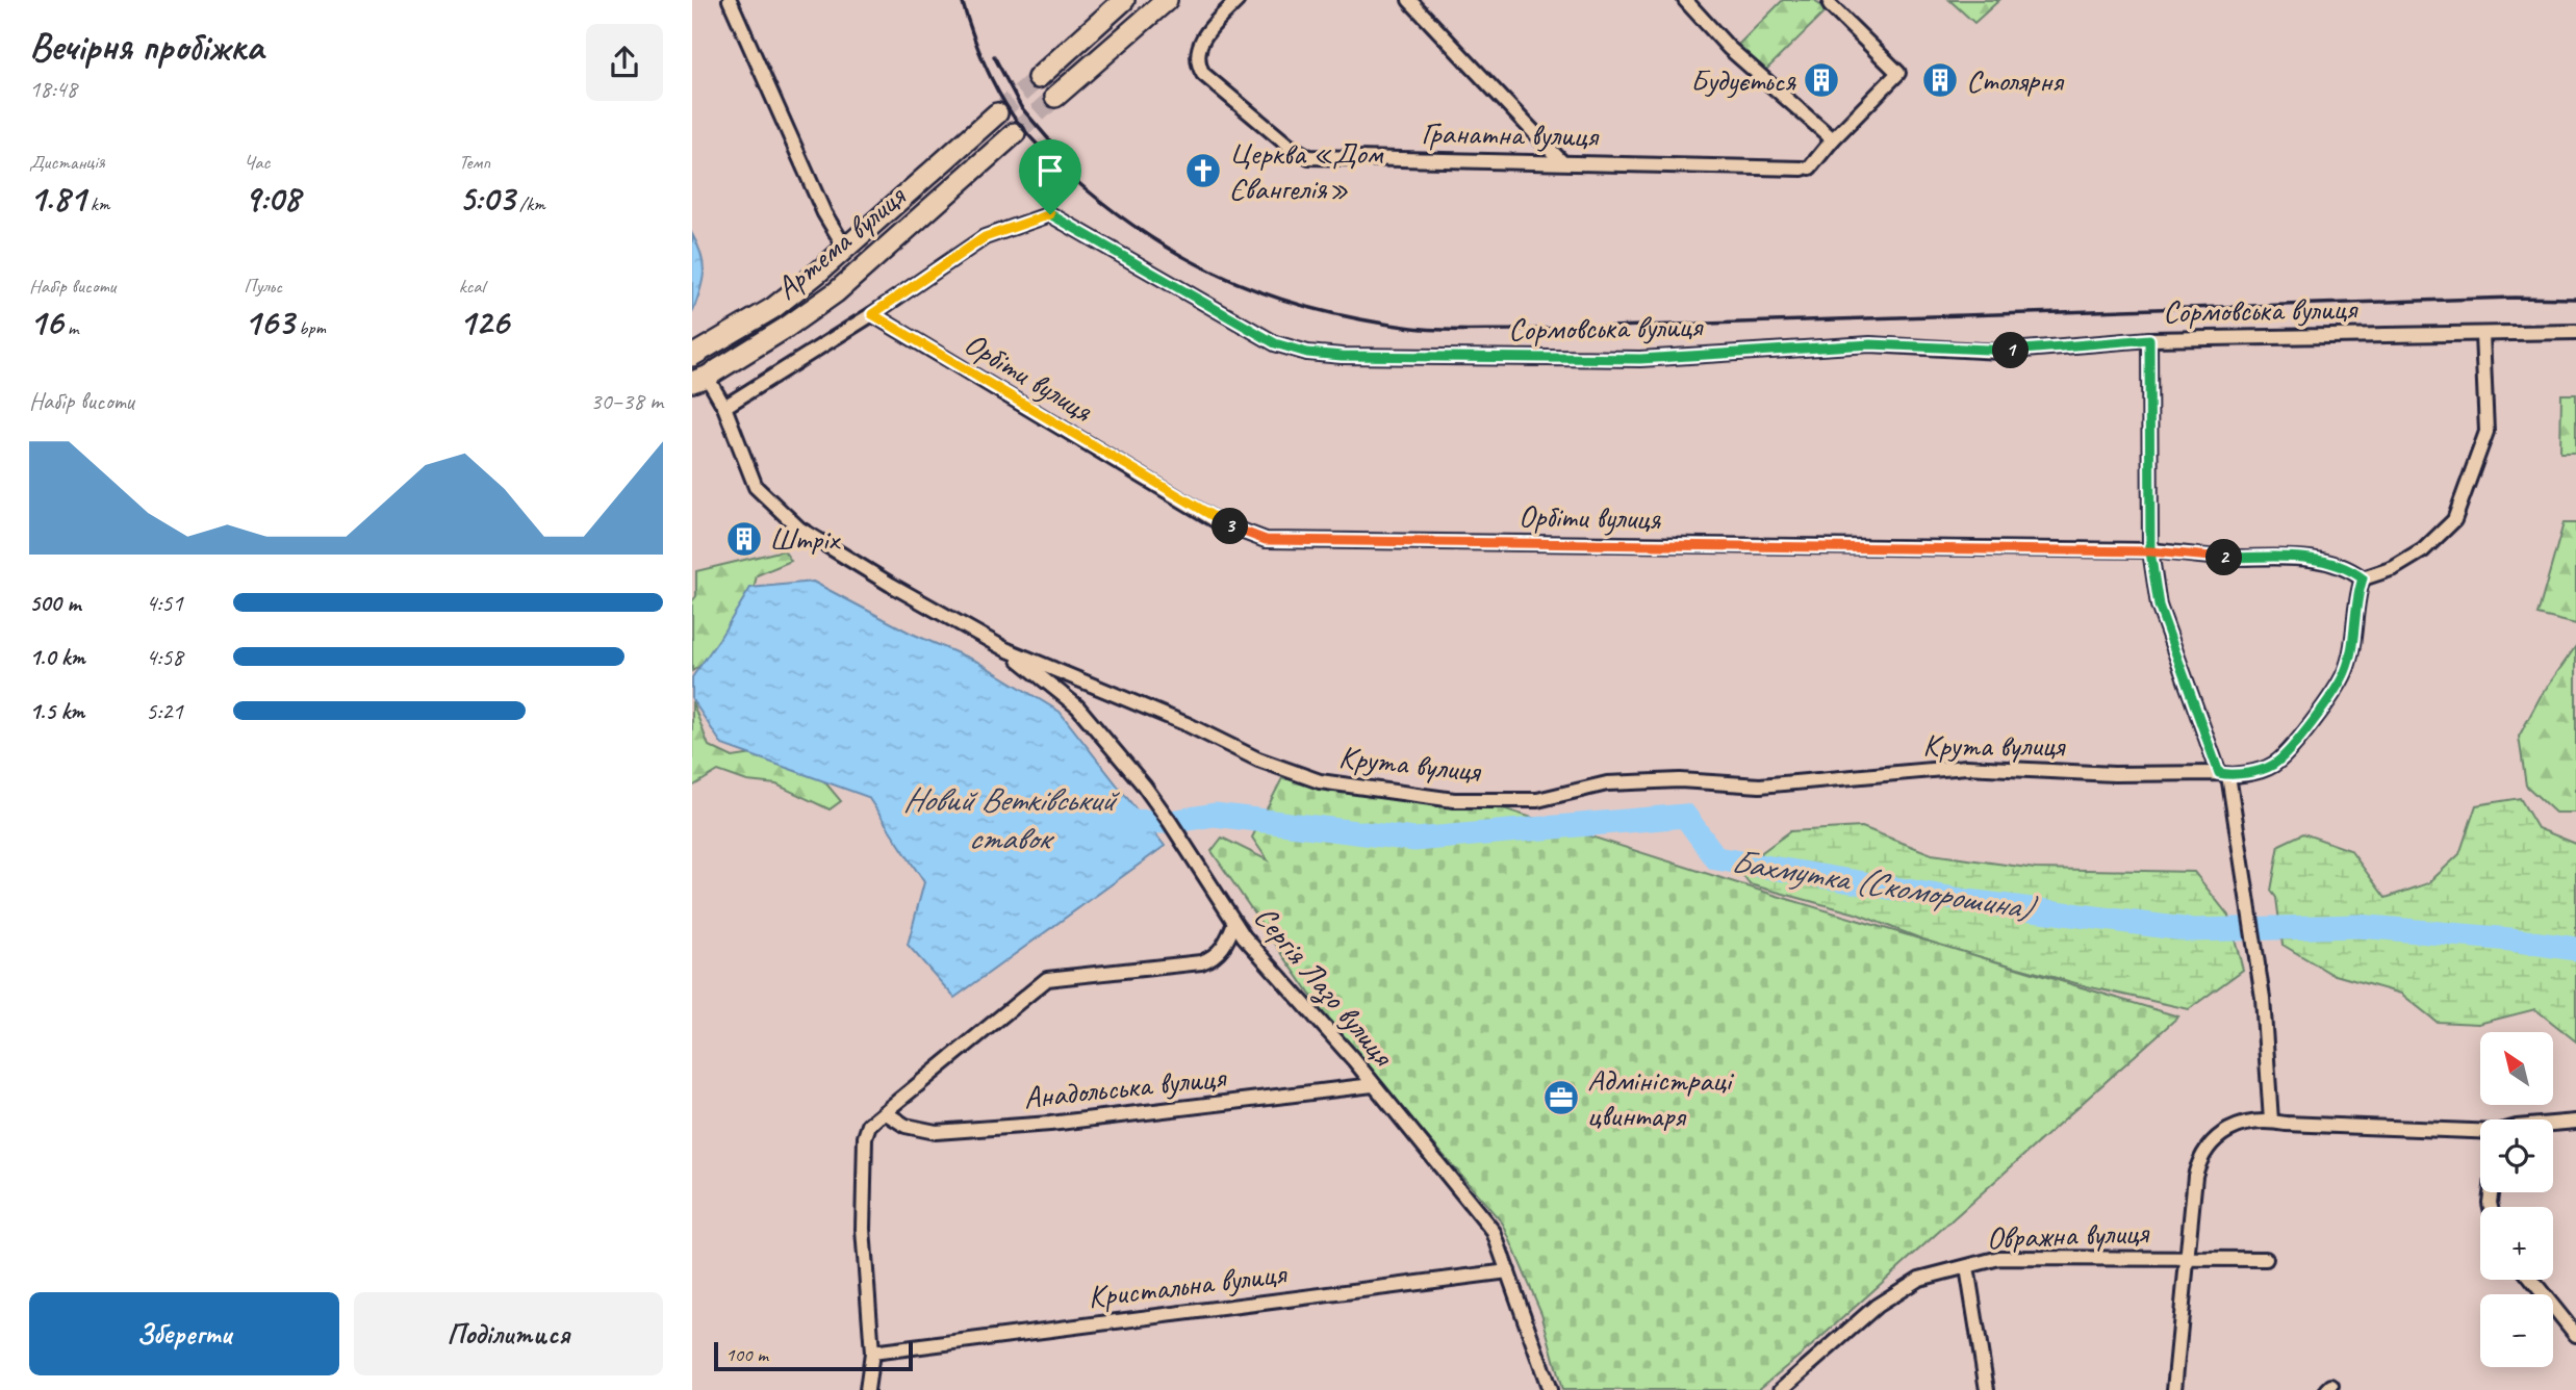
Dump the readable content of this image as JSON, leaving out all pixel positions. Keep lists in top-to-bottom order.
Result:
{
  "streets": {
    "main road": ["Артема вулиця"],
    "street": [
      "Гранатна вулиця",
      "Сормовська вулиця",
      "Орбіти вулиця",
      "Крута вулиця",
      "Сергія Лазо вулиця",
      "Анадольська вулиця",
      "Овражна вулиця",
      "Кристальна вулиця"
    ]
  },
  "crossings": [
    ["Артема вулиця", "Крута вулиця"],
    ["Сормовська вулиця", "Орбіти вулиця"],
    ["Сормовська вулиця", "Крута вулиця"],
    ["Орбіти вулиця", "Крута вулиця"],
    ["Крута вулиця", "Сергія Лазо вулиця"],
    ["Сергія Лазо вулиця", "Анадольська вулиця"],
    ["Сергія Лазо вулиця", "Кристальна вулиця"]
  ],
  "water": ["Новий Ветківський ставок", "Бахмутка (Скоморошина)"],
  "places": {
    "building": ["Будується", "Столярня", "Штріх"],
    "church": ["Церква «Дом Євангелія»"],
    "office": ["Адміністраці цвинтаря"]
  },
  "scale_bar": "100 m",
  "north": "top left",
  "page": {
    "heading": ["Вечірня пробіжка", "18:48"],
    "stats": [
      ["Дистанція", "1.81 km"],
      ["Час", "9:08"],
      ["Темп", "5:03 /km"],
      ["Набір висоти", "16 m"],
      ["Пульс", "163 bpm"],
      ["kcal", "126"]
    ],
    "pins": ["1", "3", "2"],
    "chart": ["Набір висоти", "30–38 m"],
    "list": [
      {
        "name": "500 m",
        "note": "4:51"
      },
      {
        "name": "1.0 km",
        "note": "4:58"
      },
      {
        "name": "1.5 km",
        "note": "5:21"
      }
    ],
    "map_buttons": ["+", "−"],
    "buttons": ["Зберегти", "Поділитися"],
    "scale": "100 m"
  }
}
